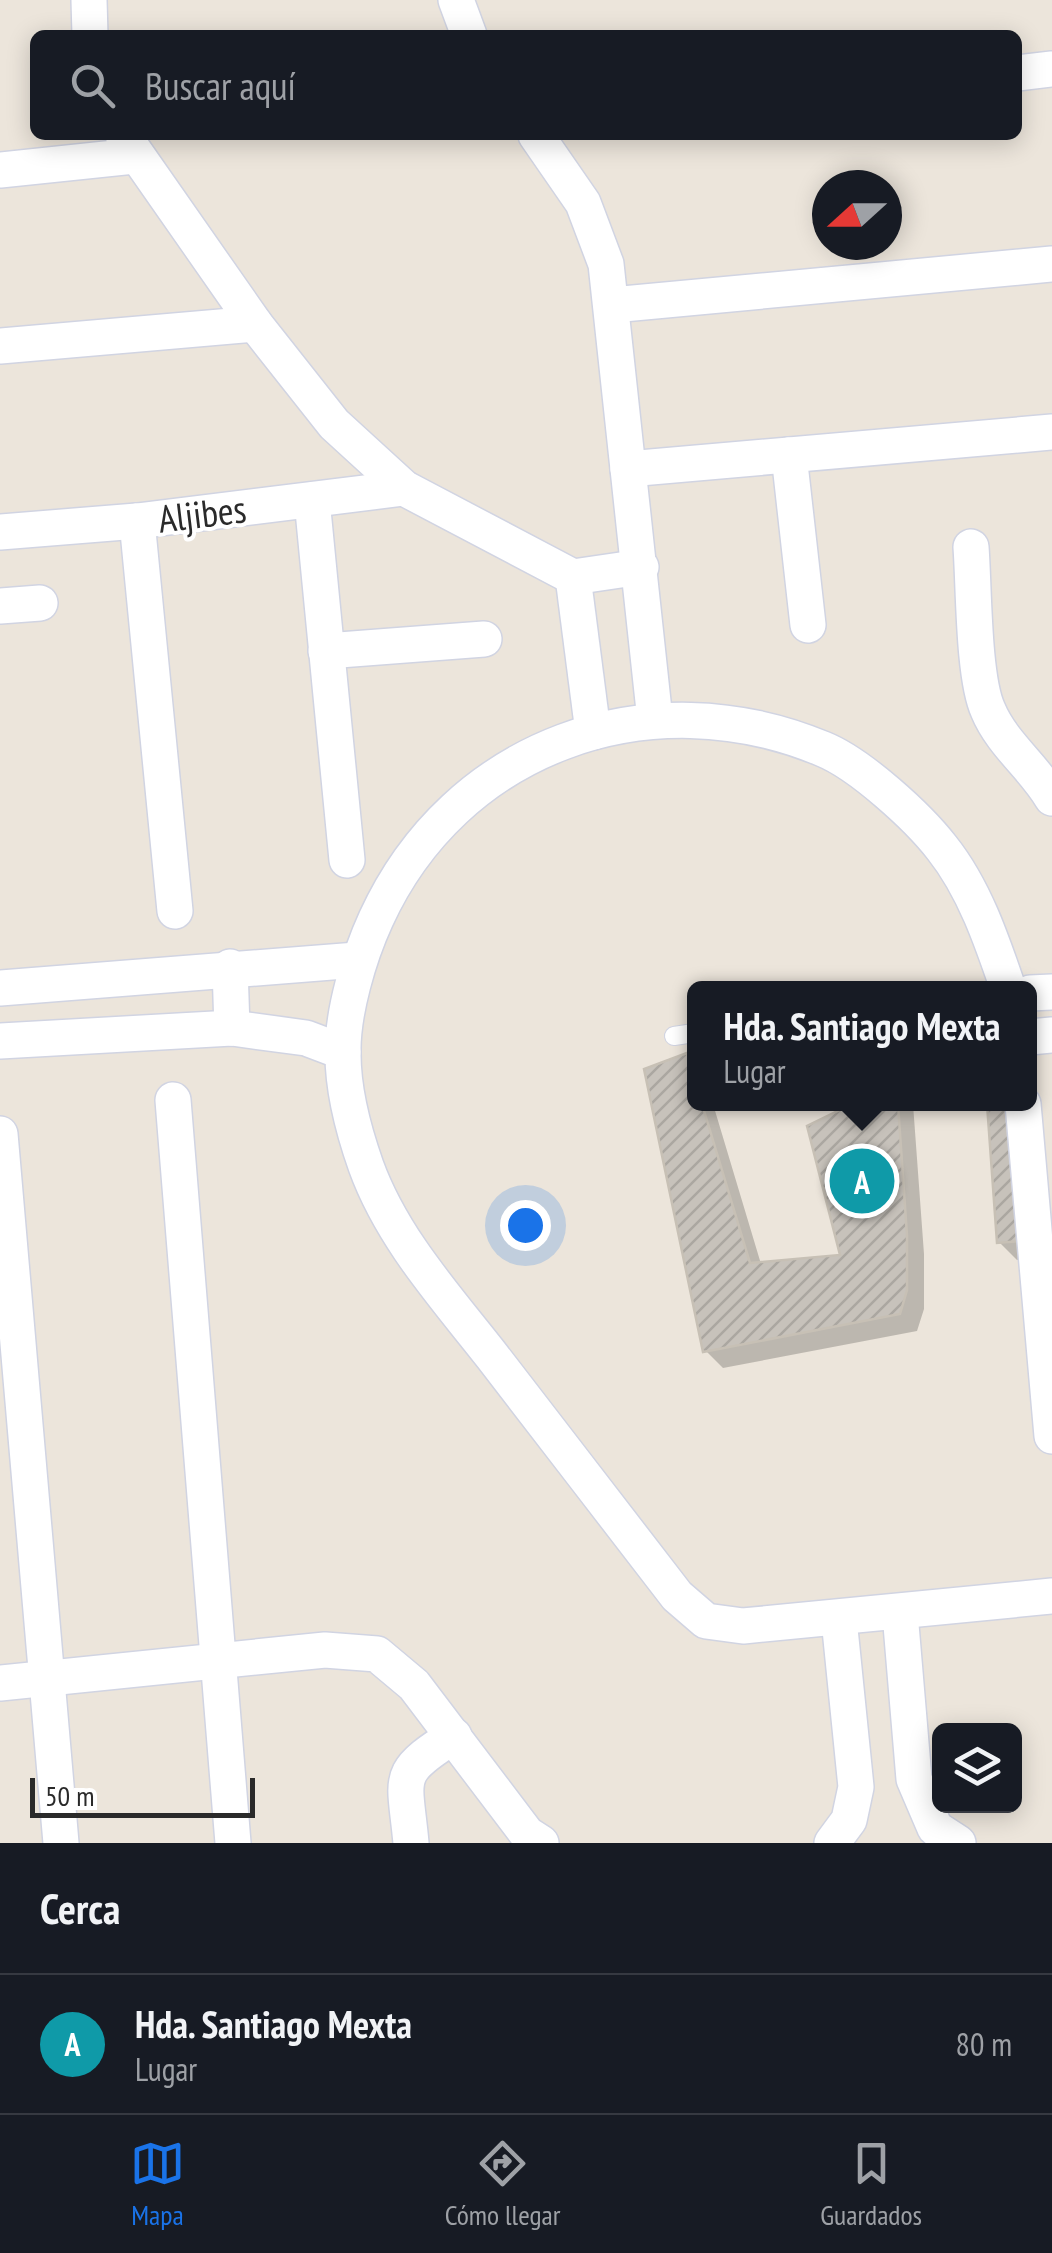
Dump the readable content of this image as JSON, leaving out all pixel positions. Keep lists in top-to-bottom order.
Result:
{
  "streets": {
    "street": ["Aljibes"]
  },
  "scale_bar": "50 m",
  "north": "left",
  "page": {
    "search": "Buscar aquí",
    "popup": ["Hda. Santiago Mexta", "Lugar"],
    "pins": "A",
    "scale": "50 m",
    "heading": "Cerca",
    "list": [
      {
        "mark": "A",
        "name": "Hda. Santiago Mexta",
        "note": "Lugar",
        "value": "80 m"
      }
    ],
    "nav": ["Mapa", "Cómo llegar", "Guardados"]
  }
}
